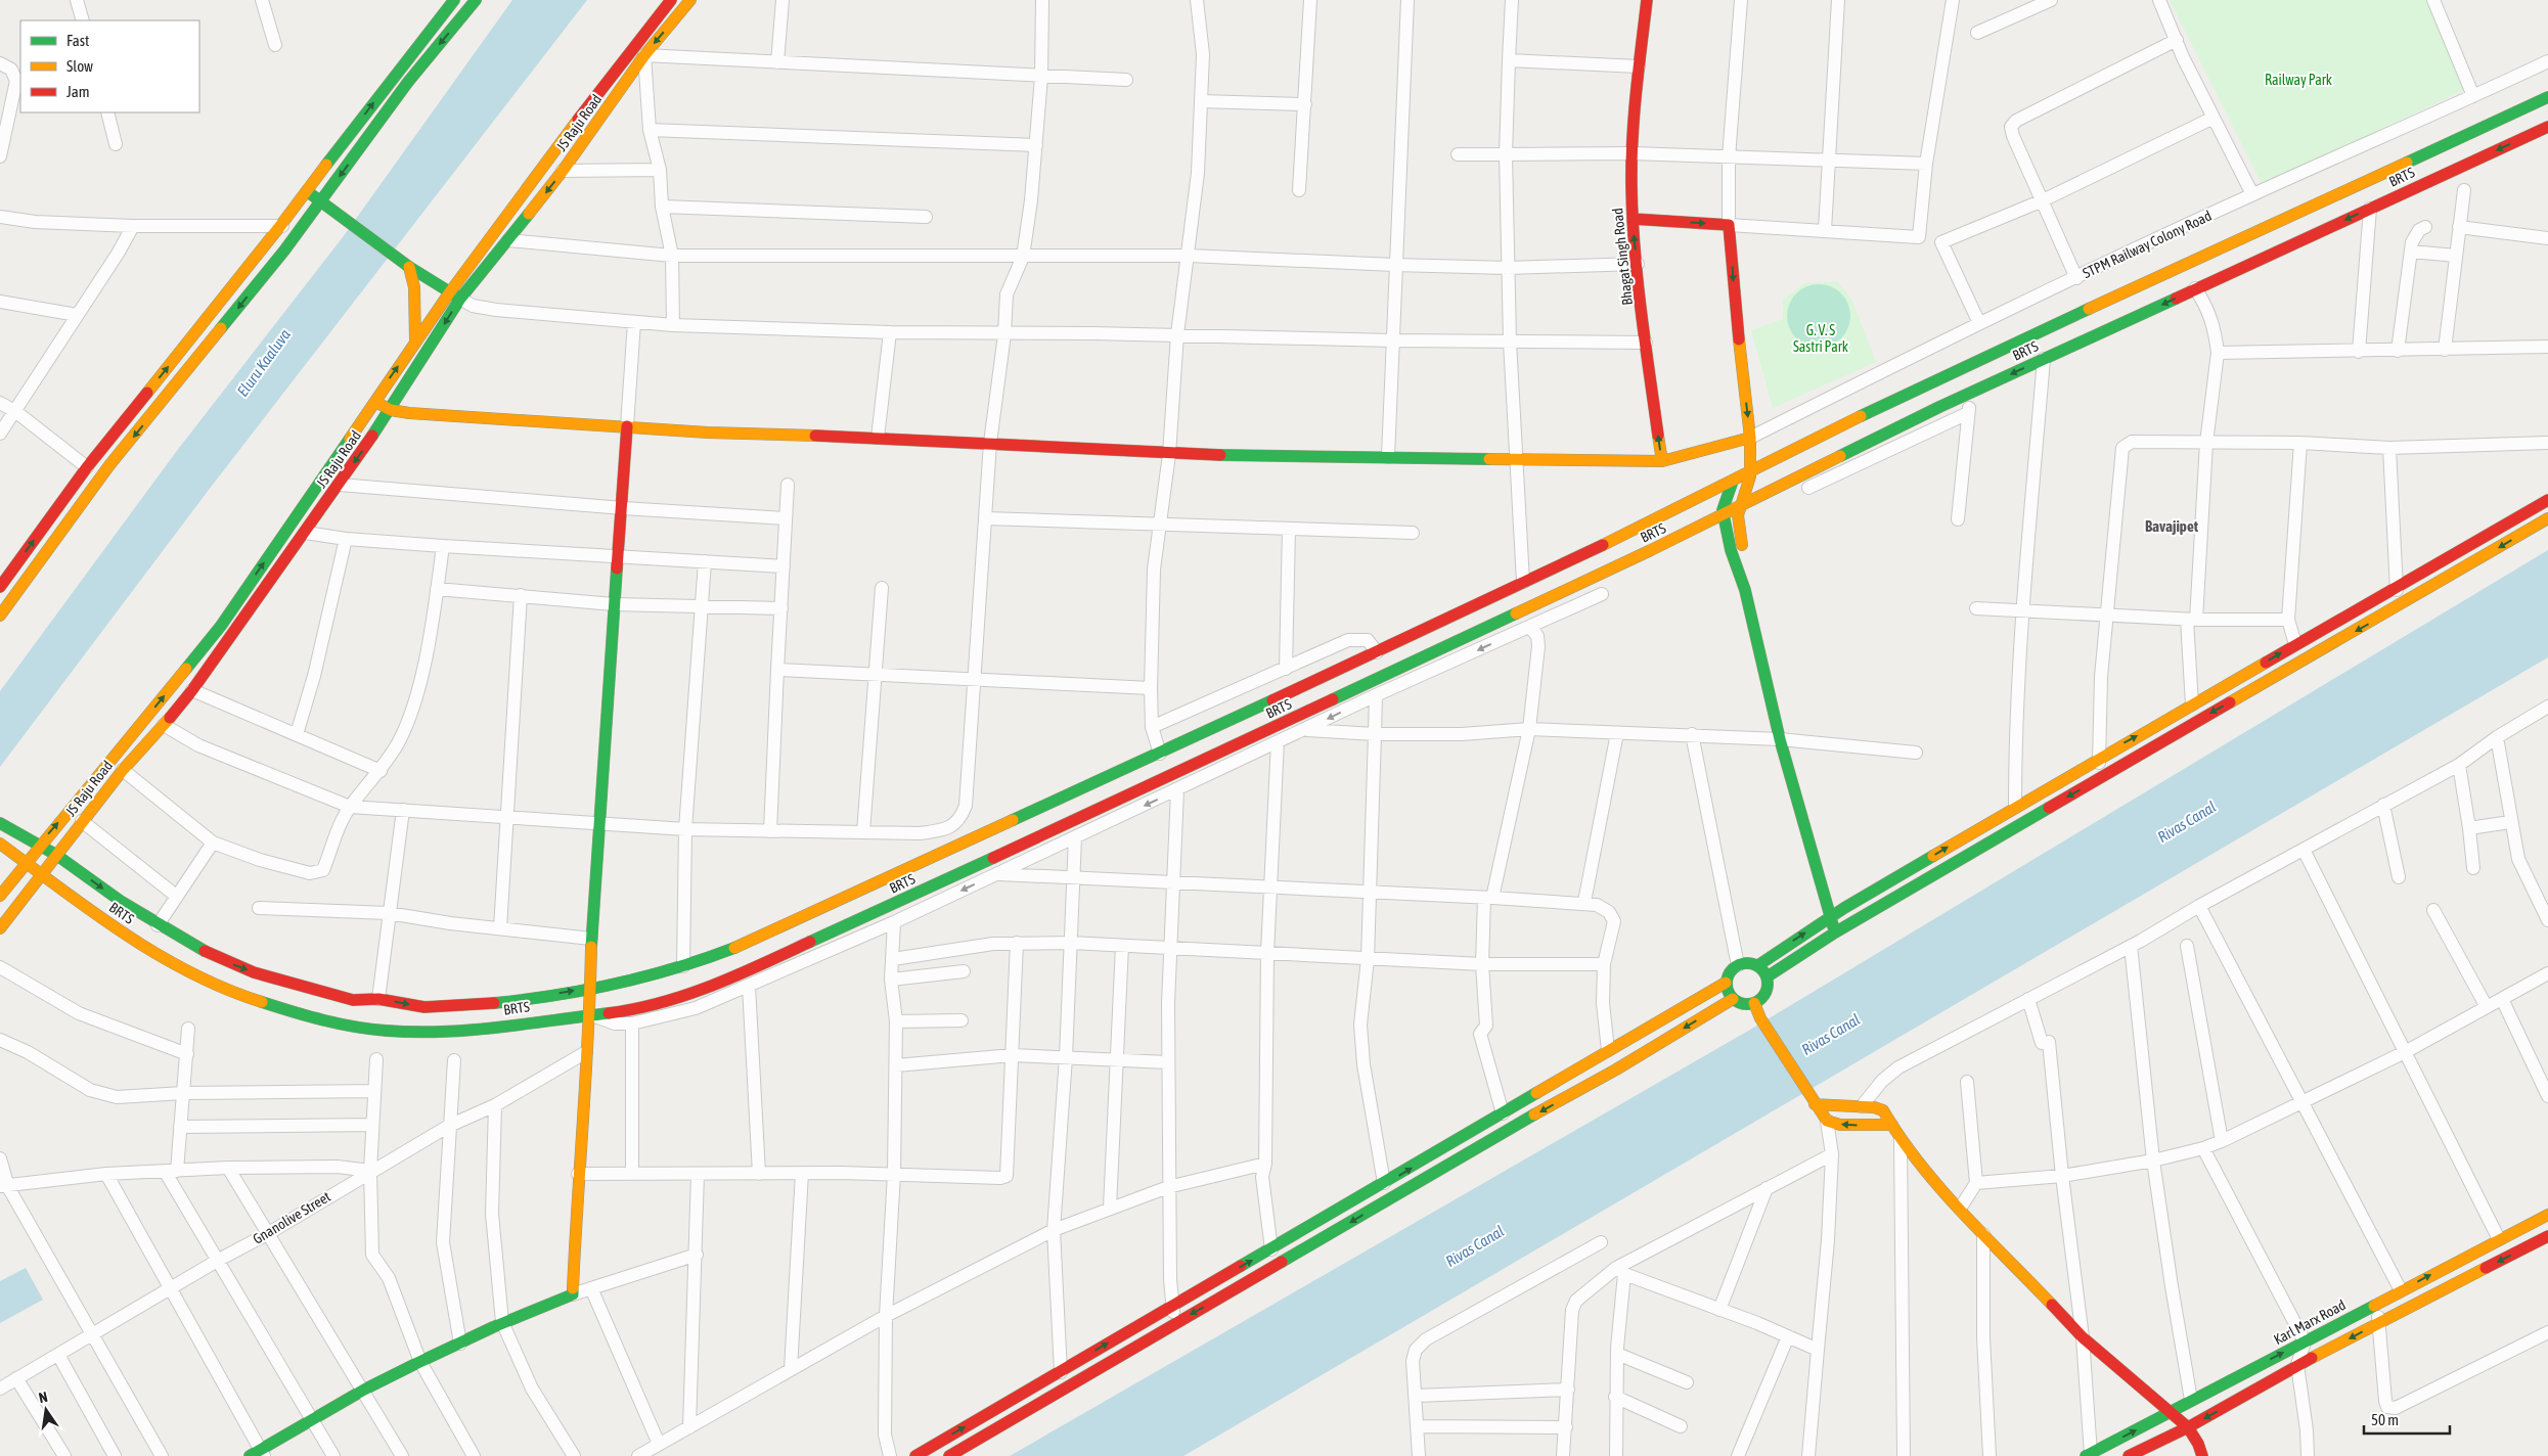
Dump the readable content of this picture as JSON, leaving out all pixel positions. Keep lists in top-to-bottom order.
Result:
{
  "streets": {
    "main road": [
      "JS Raju Road",
      "BRTS",
      "Bhagat Singh Road",
      "Karl Marx Road"
    ],
    "street": ["STPM Railway Colony Road", "Gnanolive Street"]
  },
  "crossings": [
    ["JS Raju Road", "BRTS"]
  ],
  "districts": ["Bavajipet"],
  "water": ["Eluru Kaaluva", "Rivas Canal"],
  "parks": ["Railway Park", "G. V. S Sastri Park"],
  "legend": ["Fast", "Slow", "Jam"],
  "scale_bar": "50 m",
  "north": "top"
}
